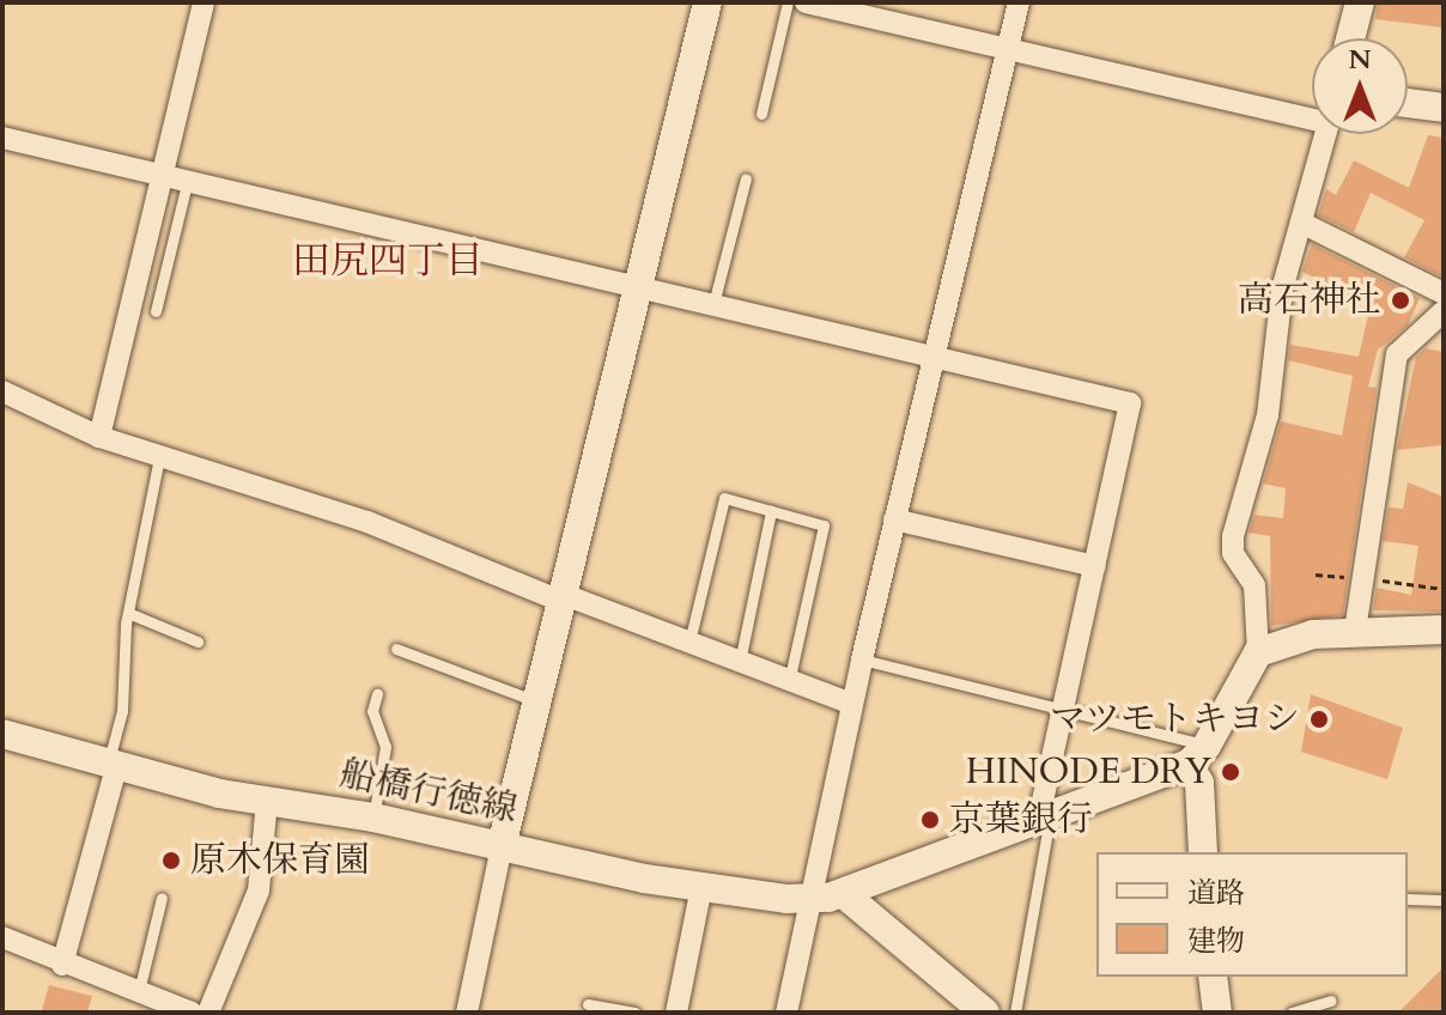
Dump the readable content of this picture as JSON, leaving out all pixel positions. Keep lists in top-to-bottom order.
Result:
{
  "streets": {
    "main road": ["船橋行徳線"]
  },
  "districts": ["田尻四丁目"],
  "places": [
    "高石神社",
    "マツモトキヨシ",
    "HINODE DRY",
    "京葉銀行",
    "原木保育園"
  ],
  "legend": ["道路", "建物"],
  "north": "top"
}
